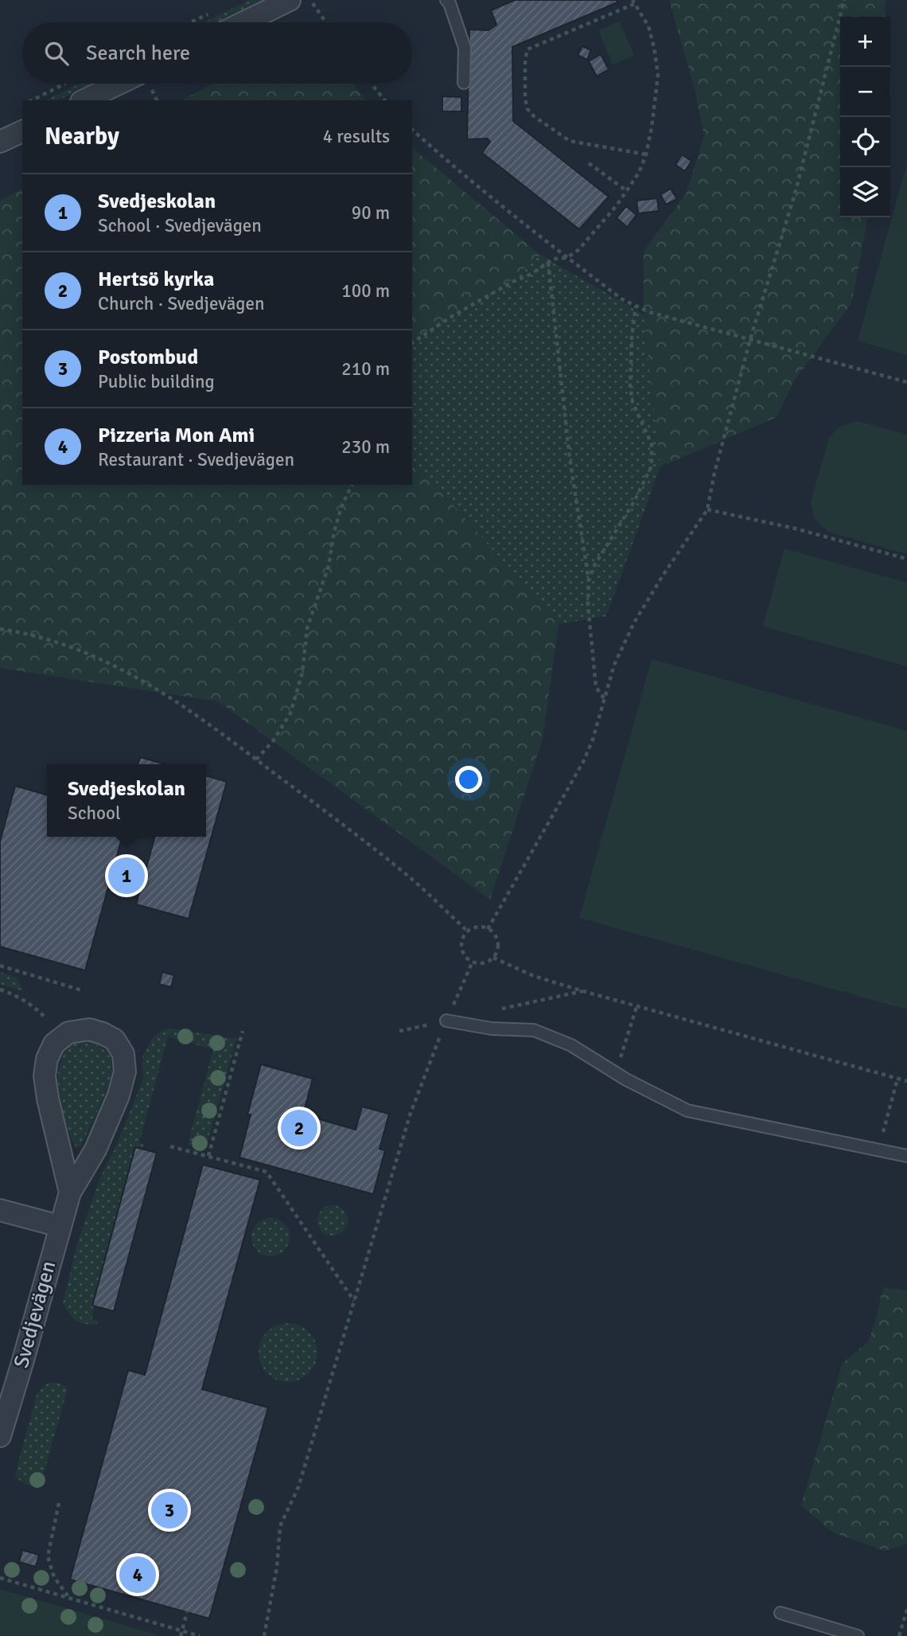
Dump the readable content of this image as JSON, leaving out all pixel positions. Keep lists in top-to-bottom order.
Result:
{
  "streets": {
    "street": ["Svedjevägen"]
  },
  "page": {
    "map_buttons": ["+", "−"],
    "search": "Search here",
    "heading": ["Nearby", "4 results"],
    "list": [
      {
        "mark": "1",
        "name": "Svedjeskolan",
        "note": "School · Svedjevägen",
        "value": "90 m"
      },
      {
        "mark": "2",
        "name": "Hertsö kyrka",
        "note": "Church · Svedjevägen",
        "value": "100 m"
      },
      {
        "mark": "3",
        "name": "Postombud",
        "note": "Public building",
        "value": "210 m"
      },
      {
        "mark": "4",
        "name": "Pizzeria Mon Ami",
        "note": "Restaurant · Svedjevägen",
        "value": "230 m"
      }
    ],
    "popup": ["Svedjeskolan", "School"],
    "pins": [
      "1",
      "2",
      "3",
      "4"
    ]
  }
}
